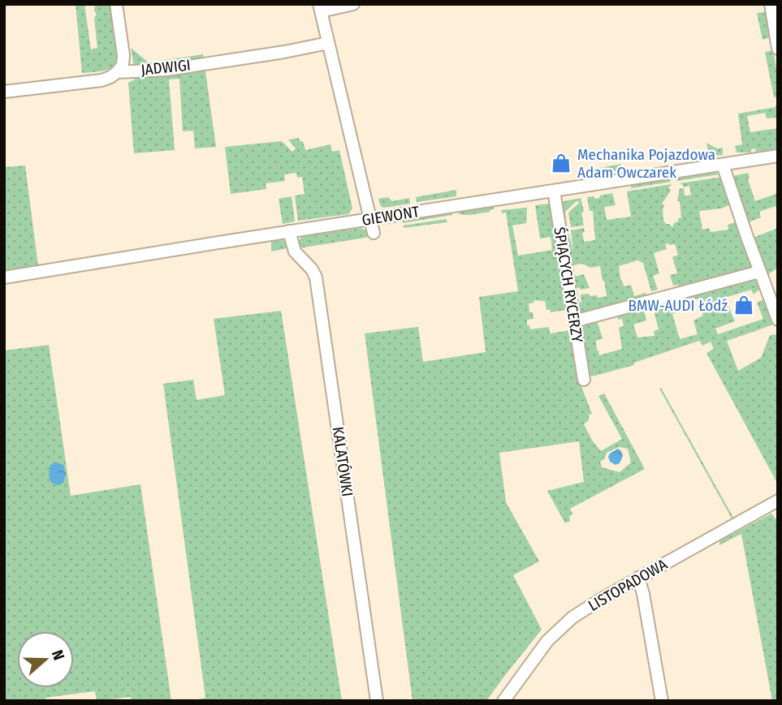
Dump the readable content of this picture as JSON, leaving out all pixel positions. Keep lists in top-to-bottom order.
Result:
{
  "streets": {
    "street": [
      "JADWIGI",
      "GIEWONT",
      "ŚPIĄCYCH RYCERZY",
      "KALATÓWKI",
      "LISTOPADOWA"
    ]
  },
  "crossings": [
    ["GIEWONT", "ŚPIĄCYCH RYCERZY"],
    ["GIEWONT", "KALATÓWKI"]
  ],
  "places": {
    "shop": ["Mechanika Pojazdowa Adam Owczarek", "BMW-AUDI Łódź"]
  },
  "north": "right"
}
